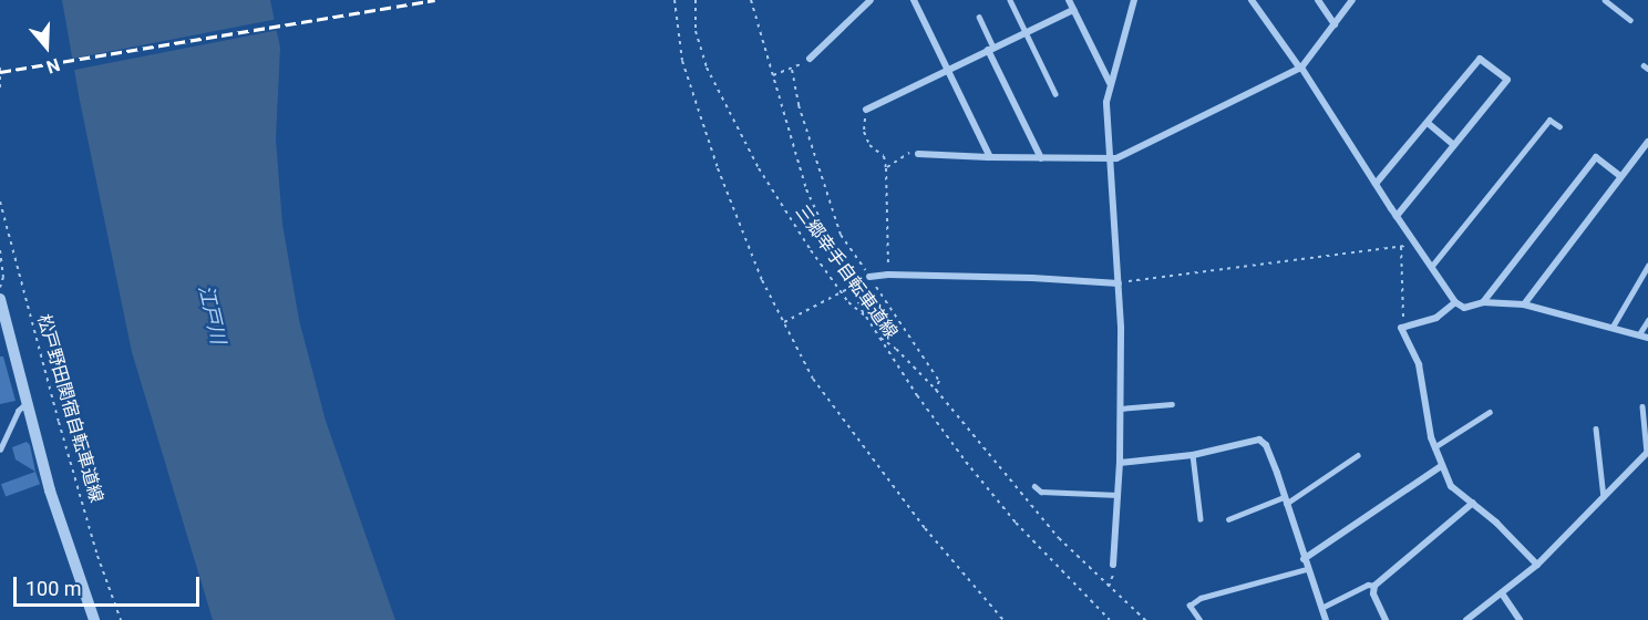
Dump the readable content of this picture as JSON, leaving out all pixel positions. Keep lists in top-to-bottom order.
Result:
{
  "streets": {
    "path": ["三郷幸手自転車道線", "松戸野田関宿自転車道線"]
  },
  "water": ["江戸川"],
  "scale_bar": "100 m",
  "north": "bottom"
}
